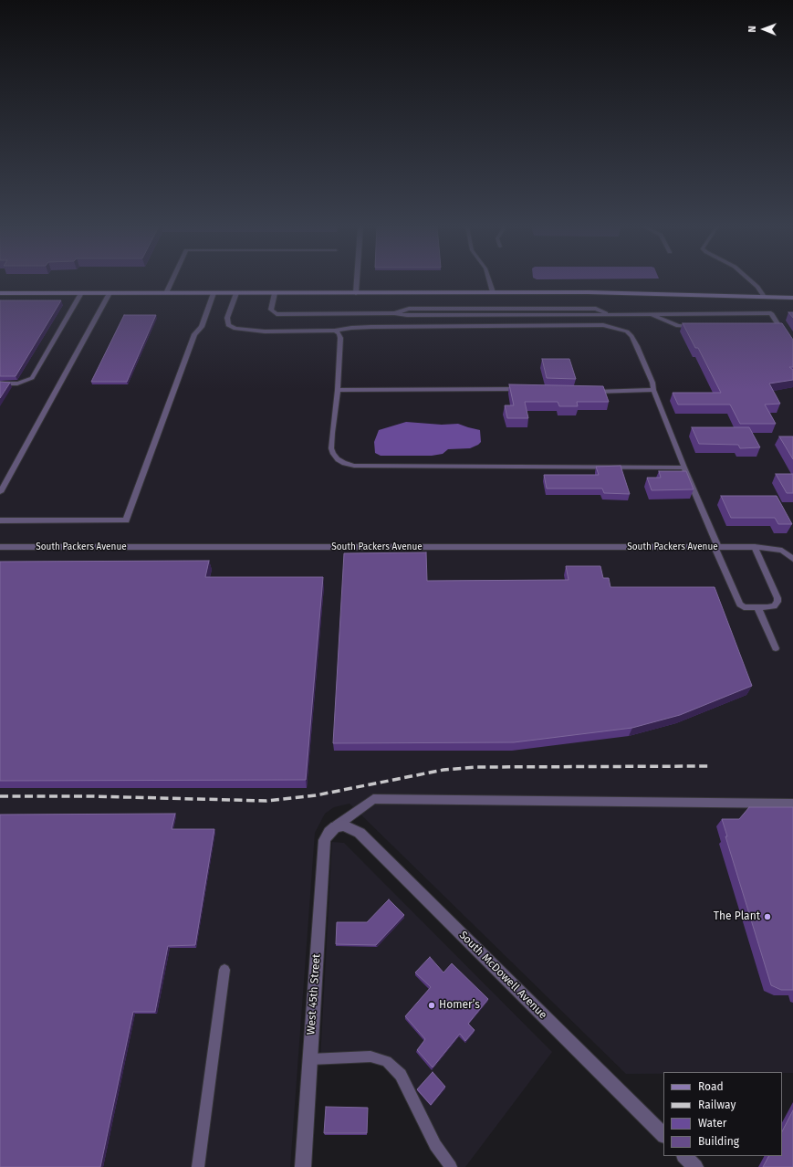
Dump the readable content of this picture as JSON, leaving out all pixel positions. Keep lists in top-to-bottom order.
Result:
{
  "streets": {
    "street": ["South Packers Avenue", "South McDowell Avenue", "West 45th Street"]
  },
  "crossings": [
    ["South McDowell Avenue", "West 45th Street"]
  ],
  "places": ["The Plant", "Homer’s"],
  "legend": [
    "Road",
    "Railway",
    "Water",
    "Building"
  ],
  "north": "left"
}
